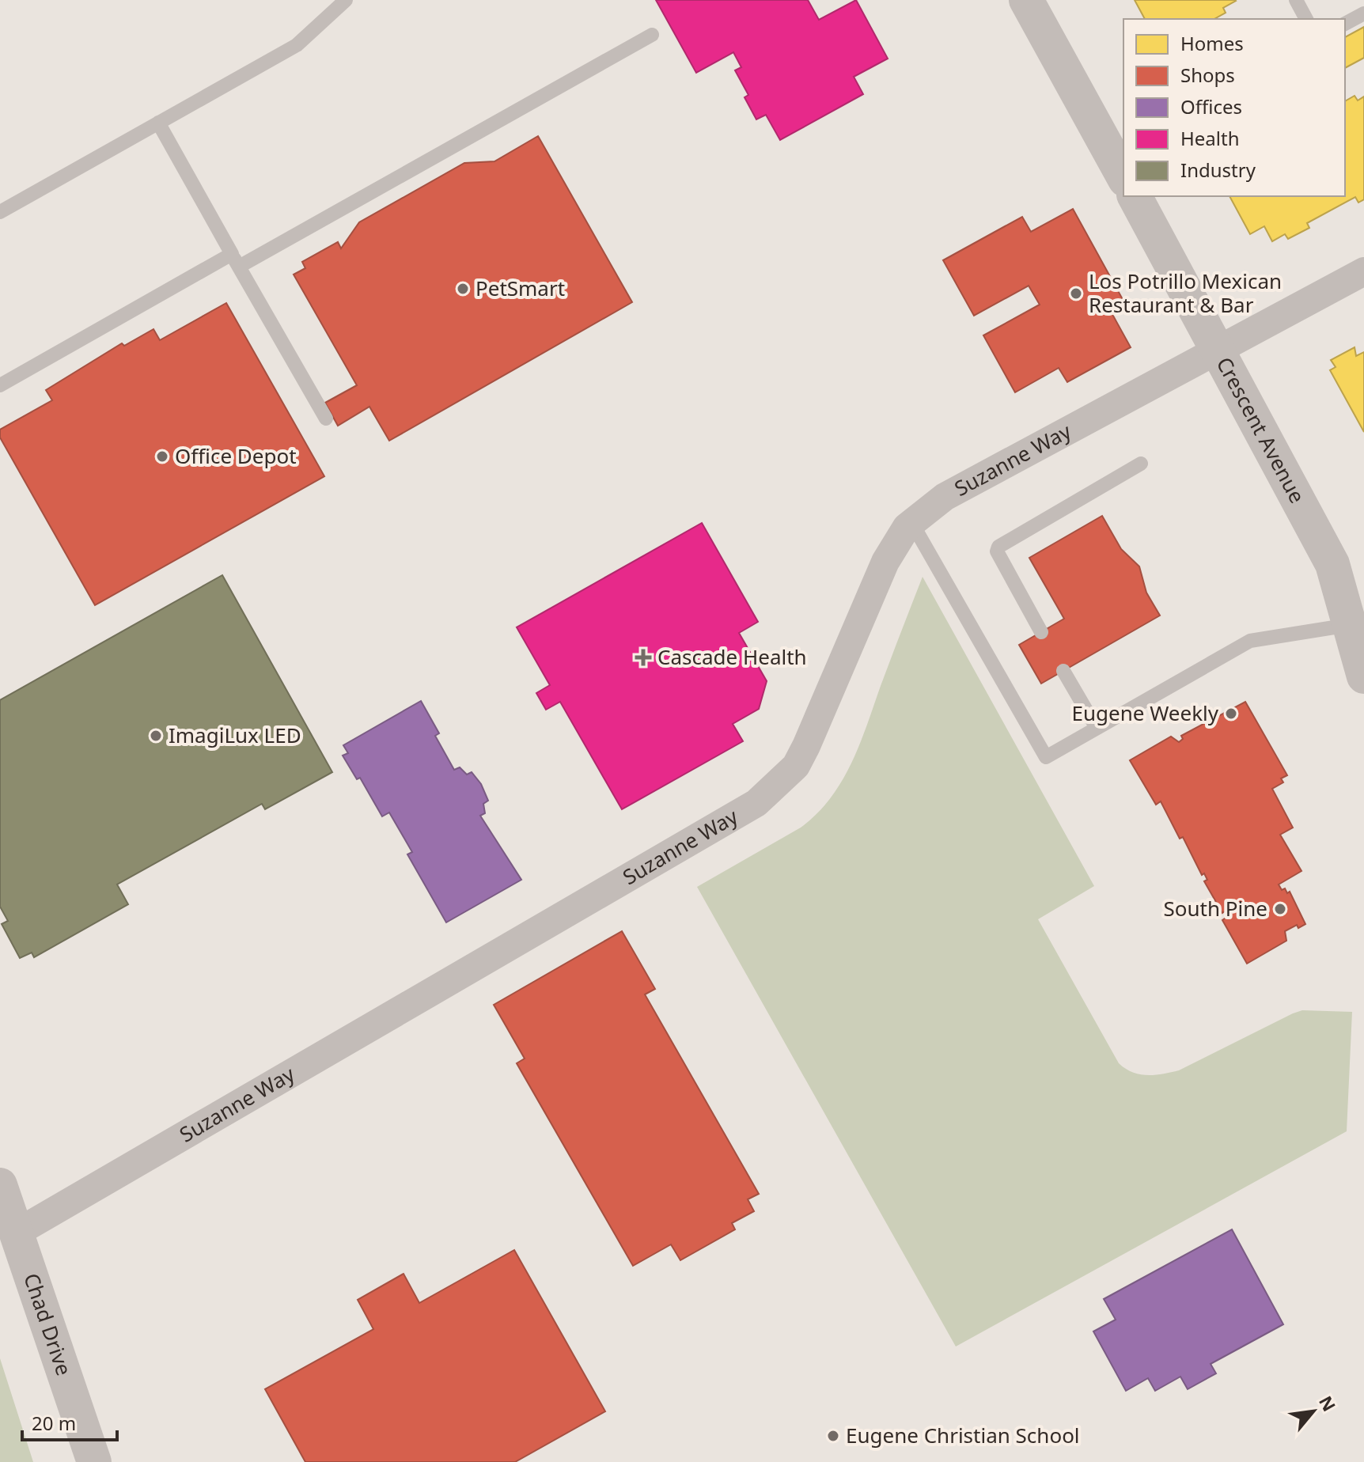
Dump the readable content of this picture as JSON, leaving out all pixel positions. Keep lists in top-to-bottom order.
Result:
{
  "streets": {
    "street": ["Crescent Avenue", "Suzanne Way", "Chad Drive"]
  },
  "crossings": [
    ["Crescent Avenue", "Suzanne Way"],
    ["Suzanne Way", "Chad Drive"]
  ],
  "places": {
    "other": [
      "PetSmart",
      "Los Potrillo Mexican Restaurant & Bar",
      "Office Depot",
      "Eugene Weekly",
      "ImagiLux LED",
      "South Pine",
      "Eugene Christian School"
    ],
    "health": ["Cascade Health"]
  },
  "legend": [
    "Homes",
    "Shops",
    "Offices",
    "Health",
    "Industry"
  ],
  "scale_bar": "20 m",
  "north": "top right"
}
